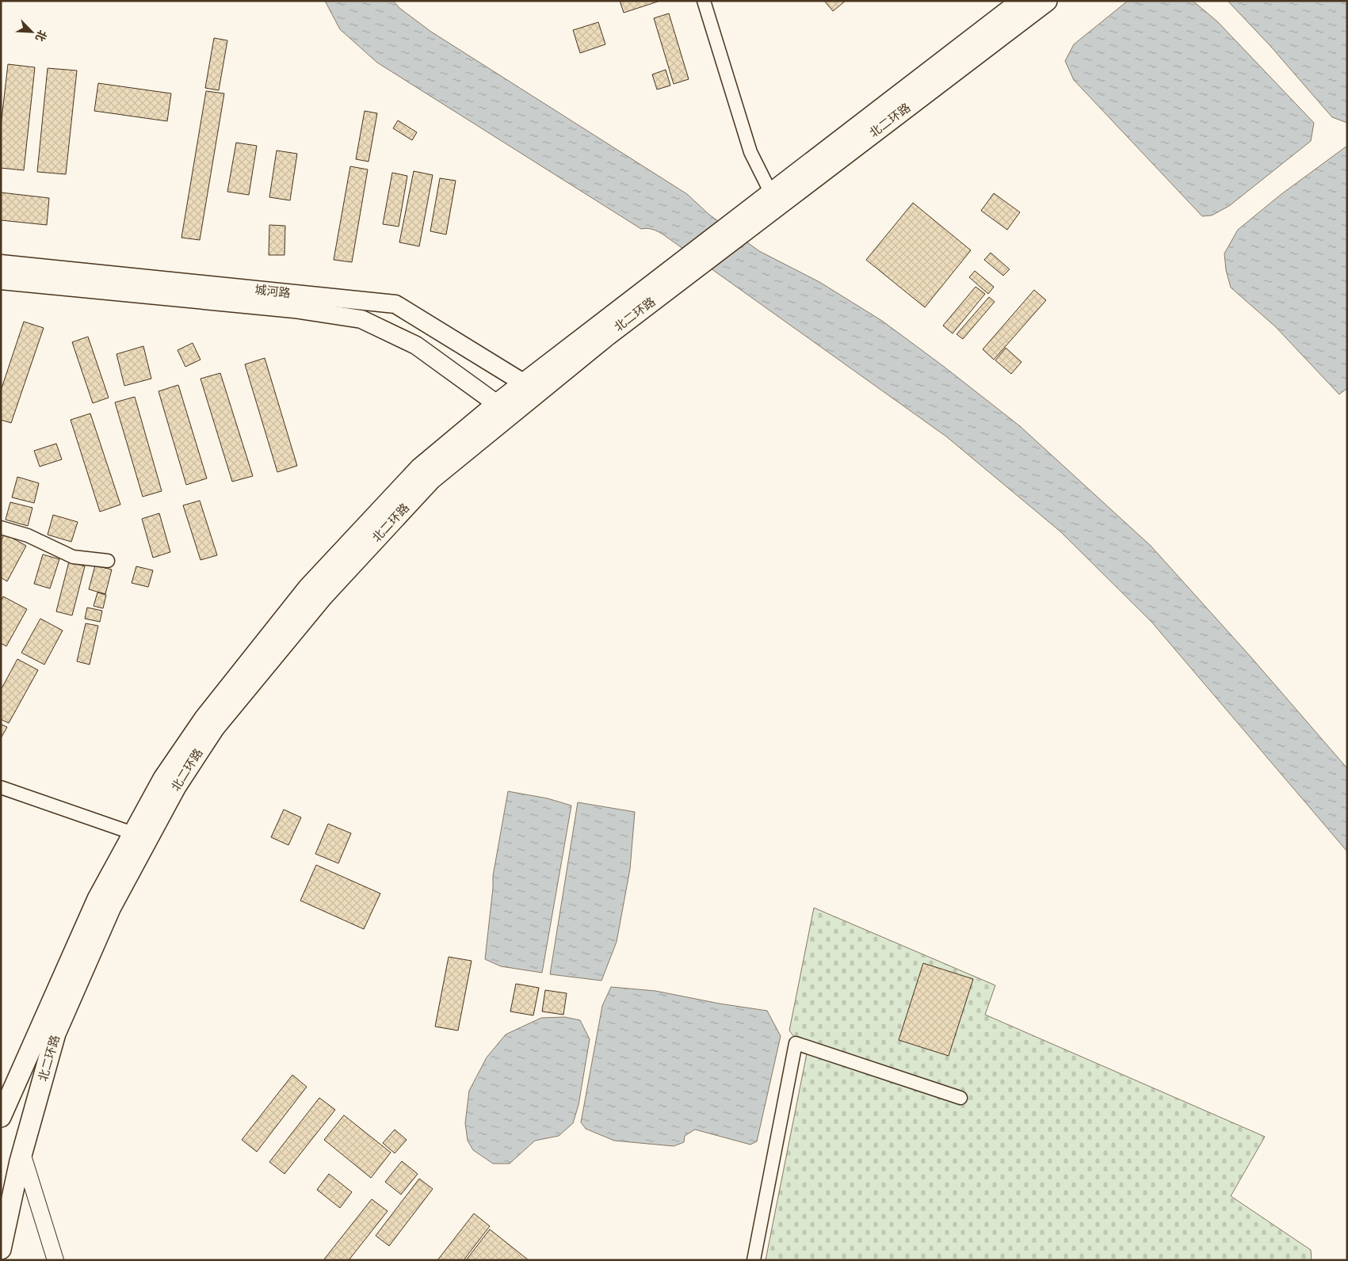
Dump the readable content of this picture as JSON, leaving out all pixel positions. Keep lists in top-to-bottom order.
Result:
{
  "streets": {
    "main road": ["北二环路", "城河路"]
  },
  "crossings": [
    ["北二环路", "城河路"]
  ],
  "north": "bottom right"
}
